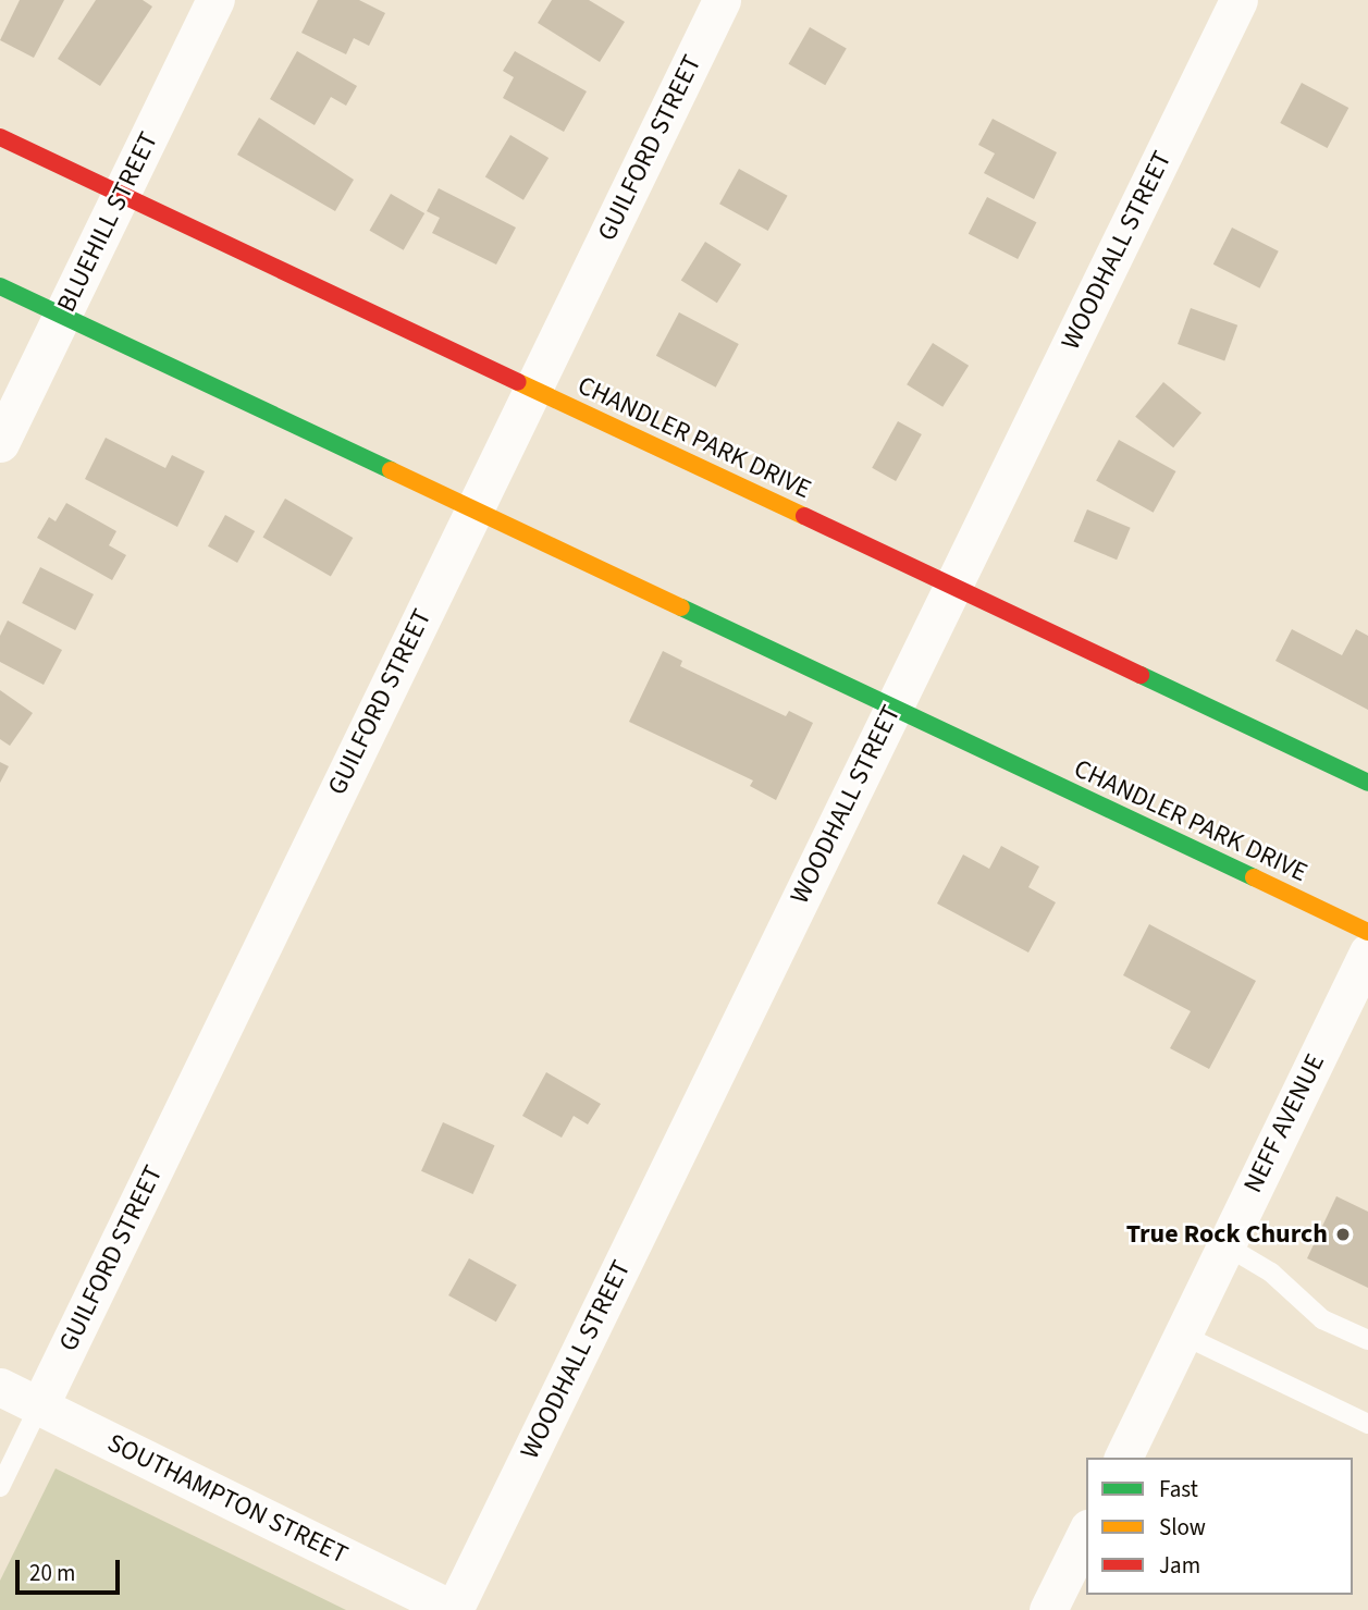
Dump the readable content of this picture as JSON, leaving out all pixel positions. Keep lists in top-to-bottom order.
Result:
{
  "streets": {
    "street": [
      "GUILFORD STREET",
      "BLUEHILL STREET",
      "WOODHALL STREET",
      "CHANDLER PARK DRIVE",
      "NEFF AVENUE",
      "SOUTHAMPTON STREET"
    ]
  },
  "crossings": [
    ["GUILFORD STREET", "CHANDLER PARK DRIVE"],
    ["GUILFORD STREET", "SOUTHAMPTON STREET"],
    ["BLUEHILL STREET", "CHANDLER PARK DRIVE"],
    ["WOODHALL STREET", "CHANDLER PARK DRIVE"],
    ["WOODHALL STREET", "SOUTHAMPTON STREET"]
  ],
  "places": ["True Rock Church"],
  "legend": ["Fast", "Slow", "Jam"],
  "scale_bar": "20 m"
}
